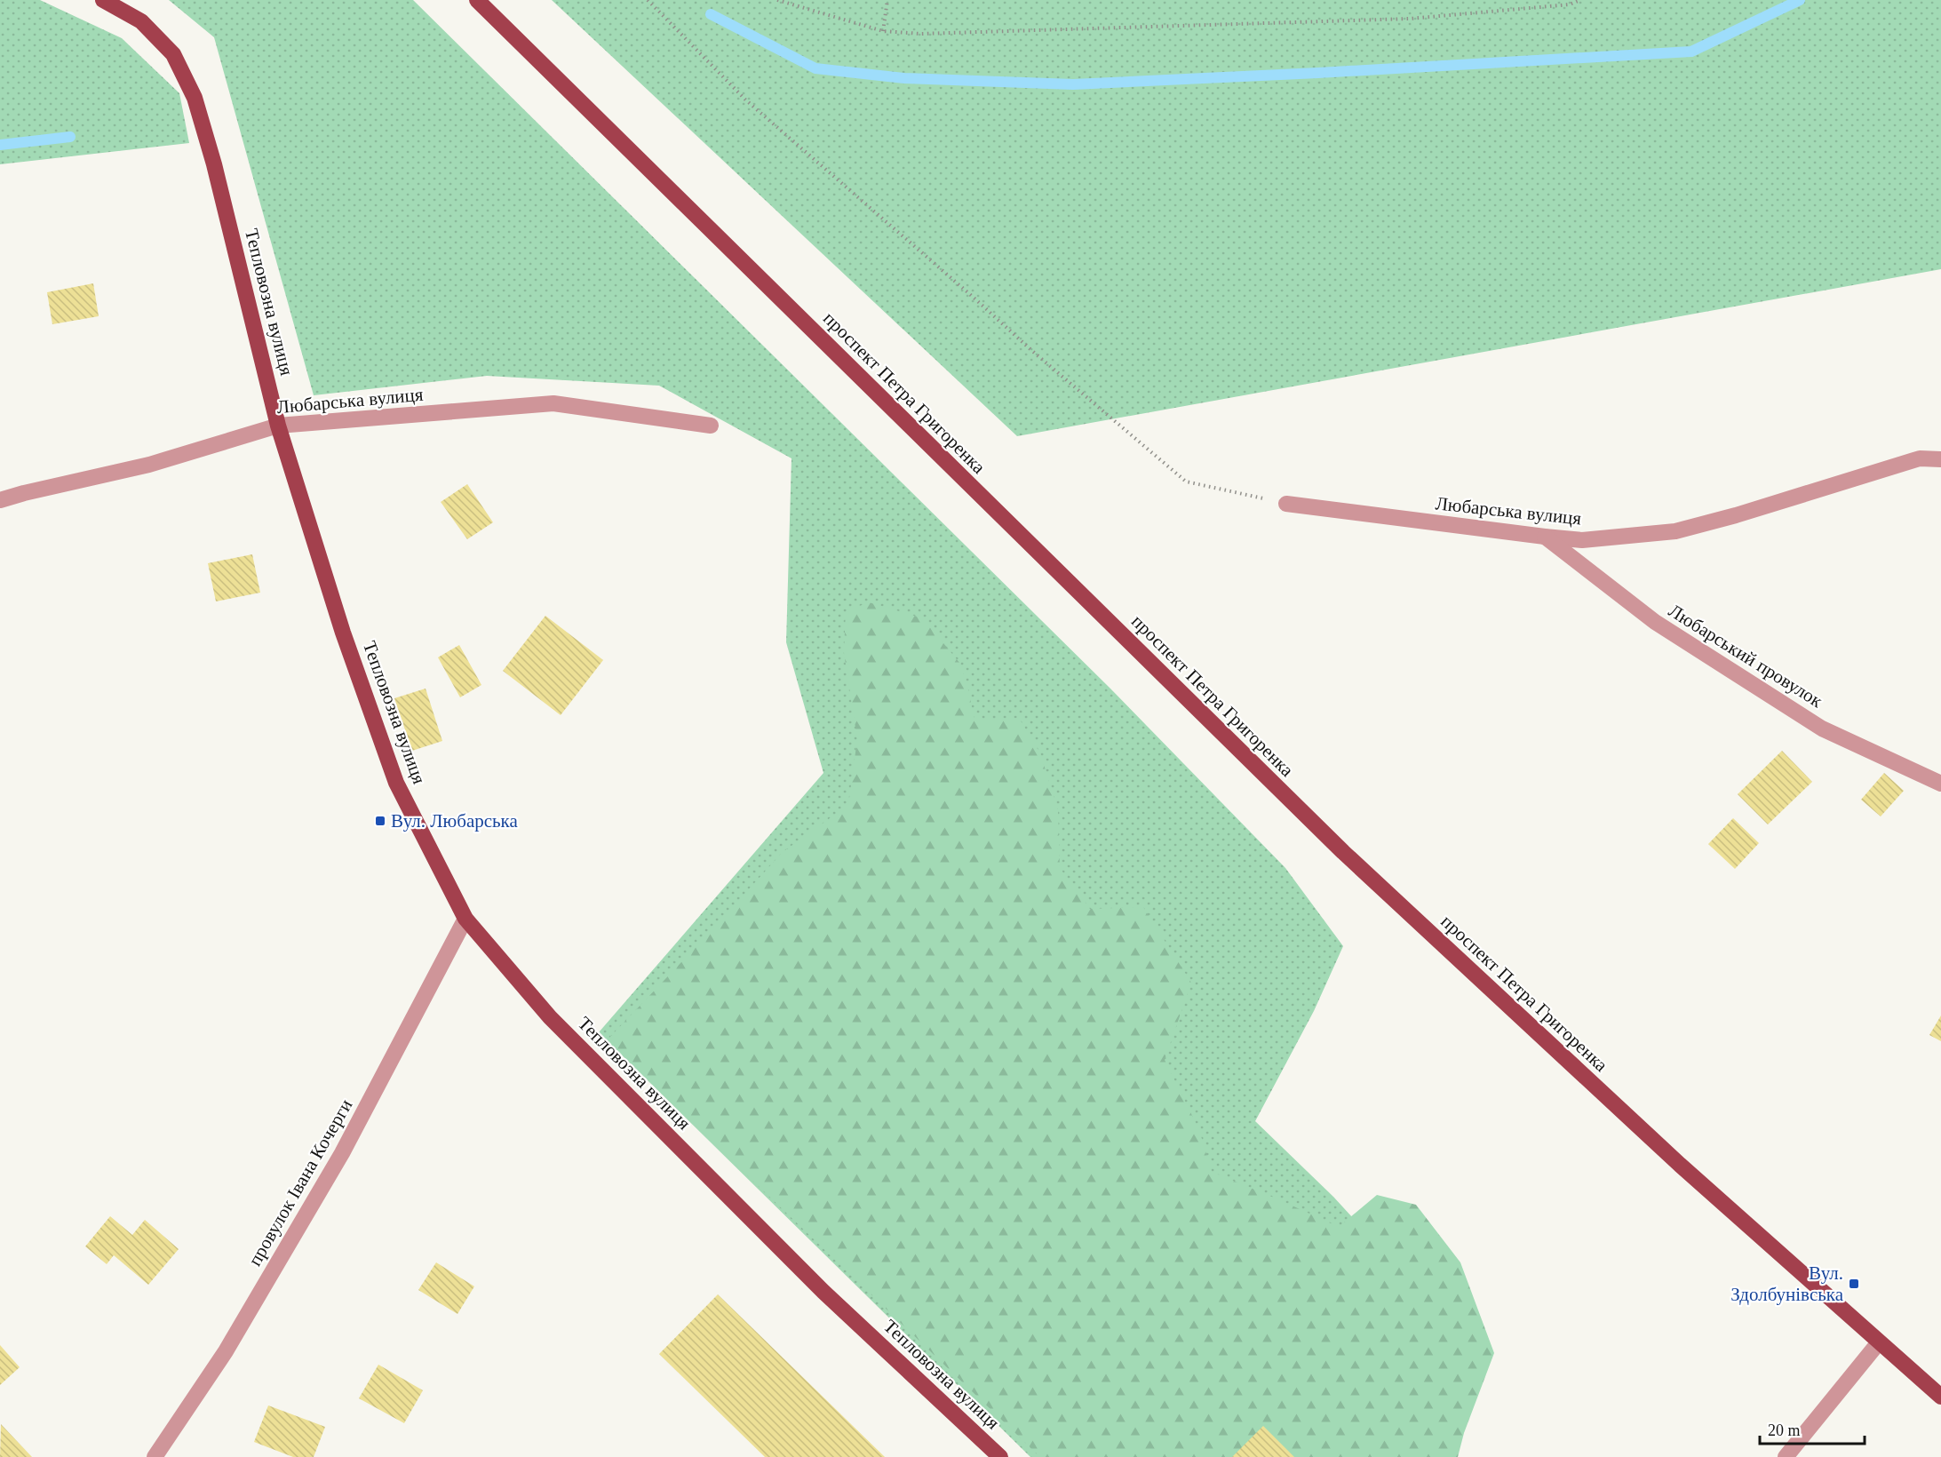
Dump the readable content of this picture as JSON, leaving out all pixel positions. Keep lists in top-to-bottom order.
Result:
{
  "streets": {
    "main road": ["Тепловозна вулиця", "проспект Петра Григоренка"],
    "street": ["Любарська вулиця", "Любарський провулок", "провулок Івана Кочерги"]
  },
  "crossings": [
    ["Тепловозна вулиця", "Любарська вулиця"],
    ["Тепловозна вулиця", "провулок Івана Кочерги"],
    ["Любарська вулиця", "Любарський провулок"]
  ],
  "places": {
    "transit": ["Вул. Любарська", "Вул. Здолбунівська"]
  },
  "scale_bar": "20 m"
}
